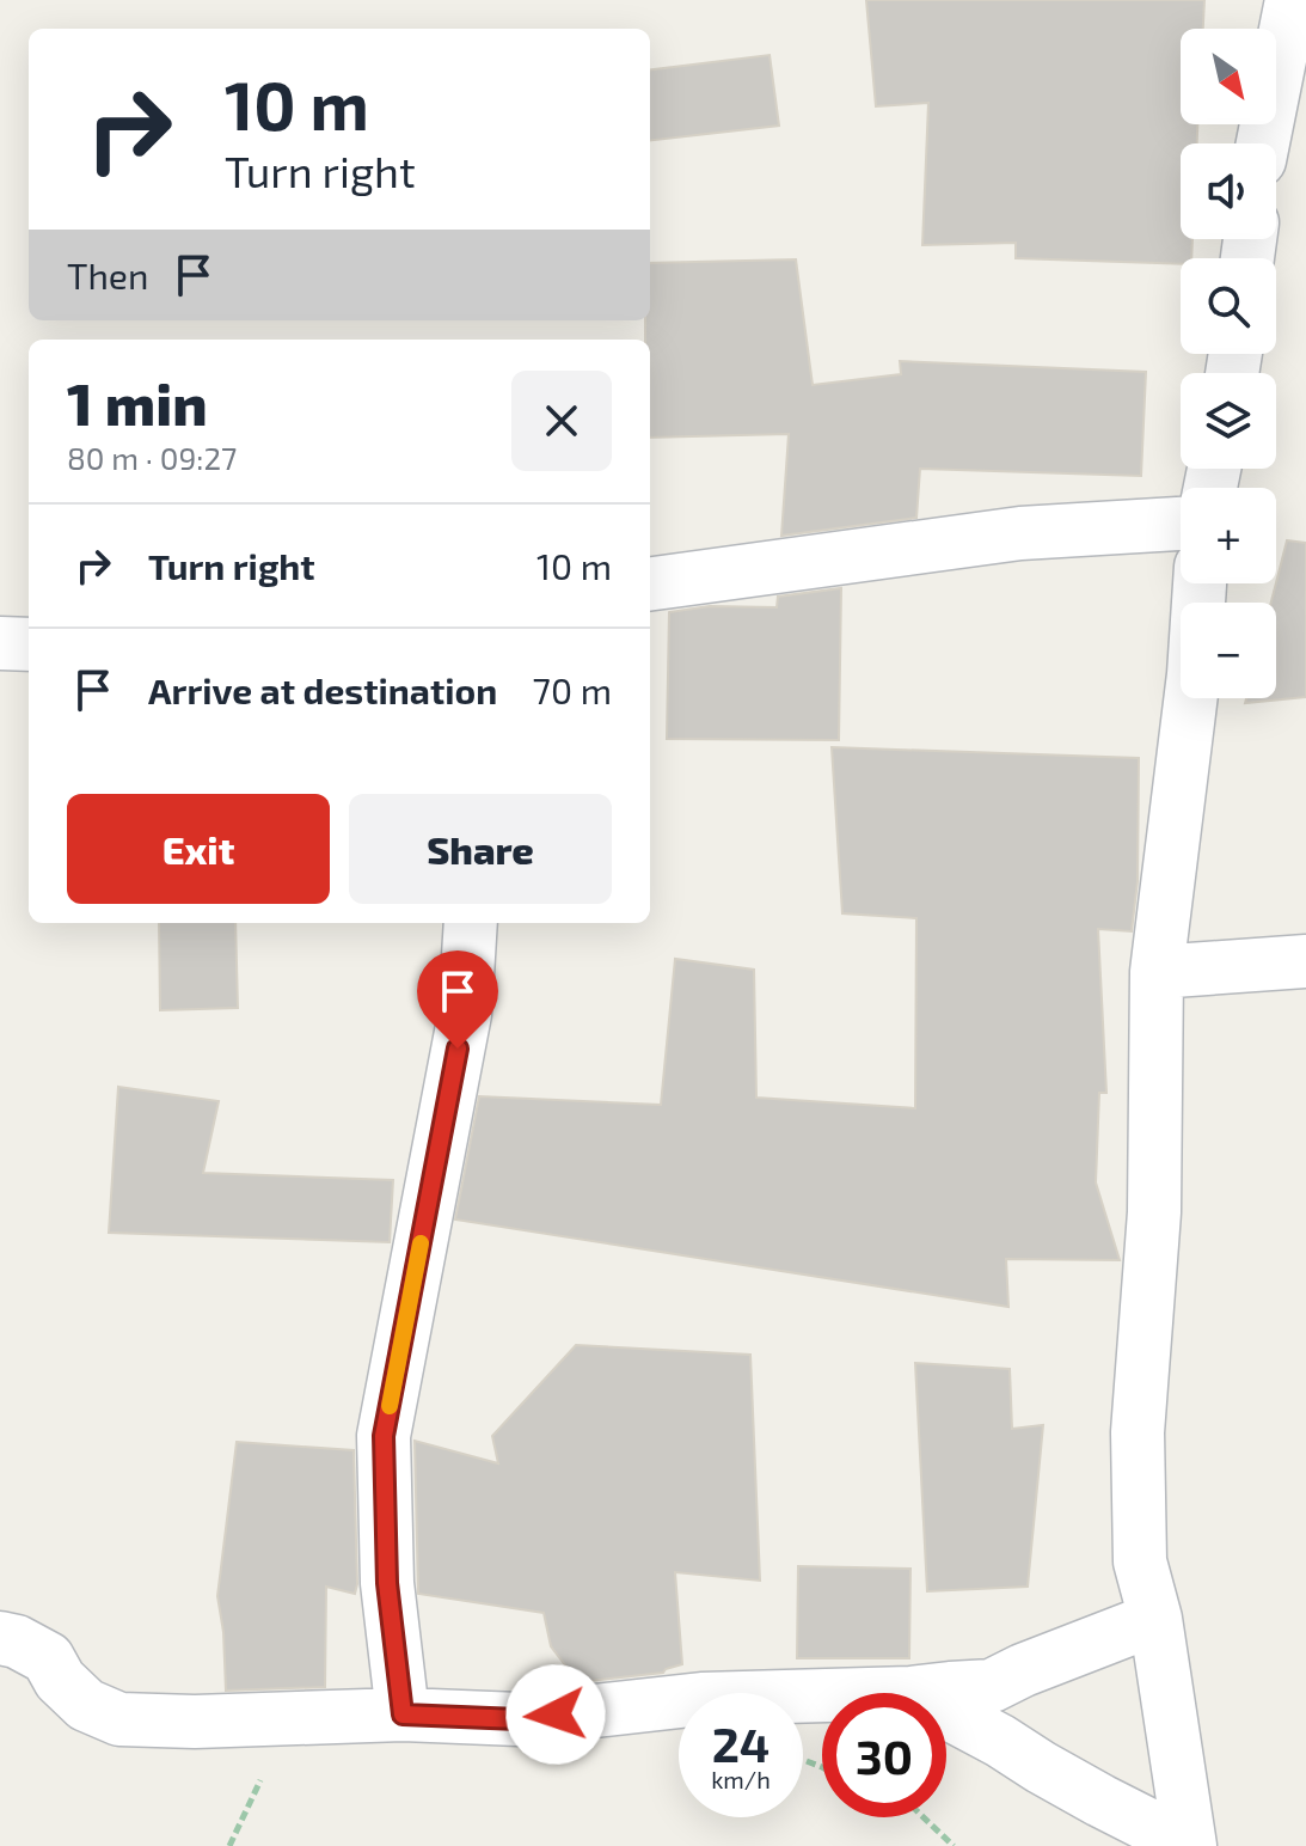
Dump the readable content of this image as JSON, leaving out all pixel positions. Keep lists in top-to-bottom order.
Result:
{
  "north": "bottom right",
  "page": {
    "map_buttons": ["+", "−"],
    "turn": ["10 m", "Turn right"],
    "then": "Then",
    "heading": ["1 min", "80 m · 09:27"],
    "list": [
      {
        "name": "Turn right",
        "value": "10 m"
      },
      {
        "name": "Arrive at destination",
        "value": "70 m"
      }
    ],
    "buttons": ["Exit", "Share"],
    "speed": "24 km/h",
    "limit": "30"
  }
}
